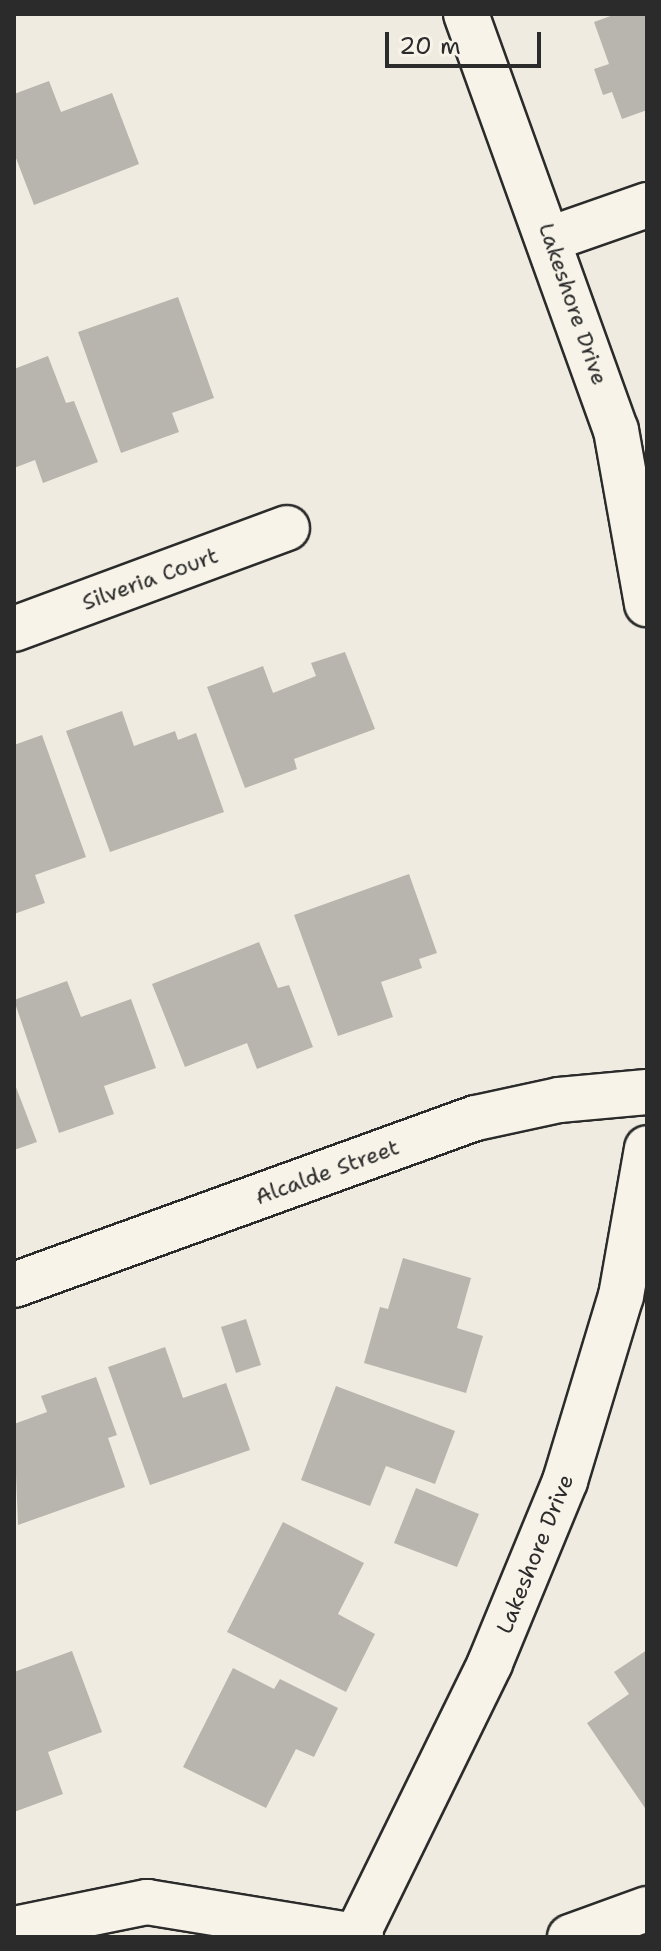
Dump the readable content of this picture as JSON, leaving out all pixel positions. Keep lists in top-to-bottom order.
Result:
{
  "streets": {
    "street": ["Lakeshore Drive", "Silveria Court", "Alcalde Street"]
  },
  "scale_bar": "20 m"
}
